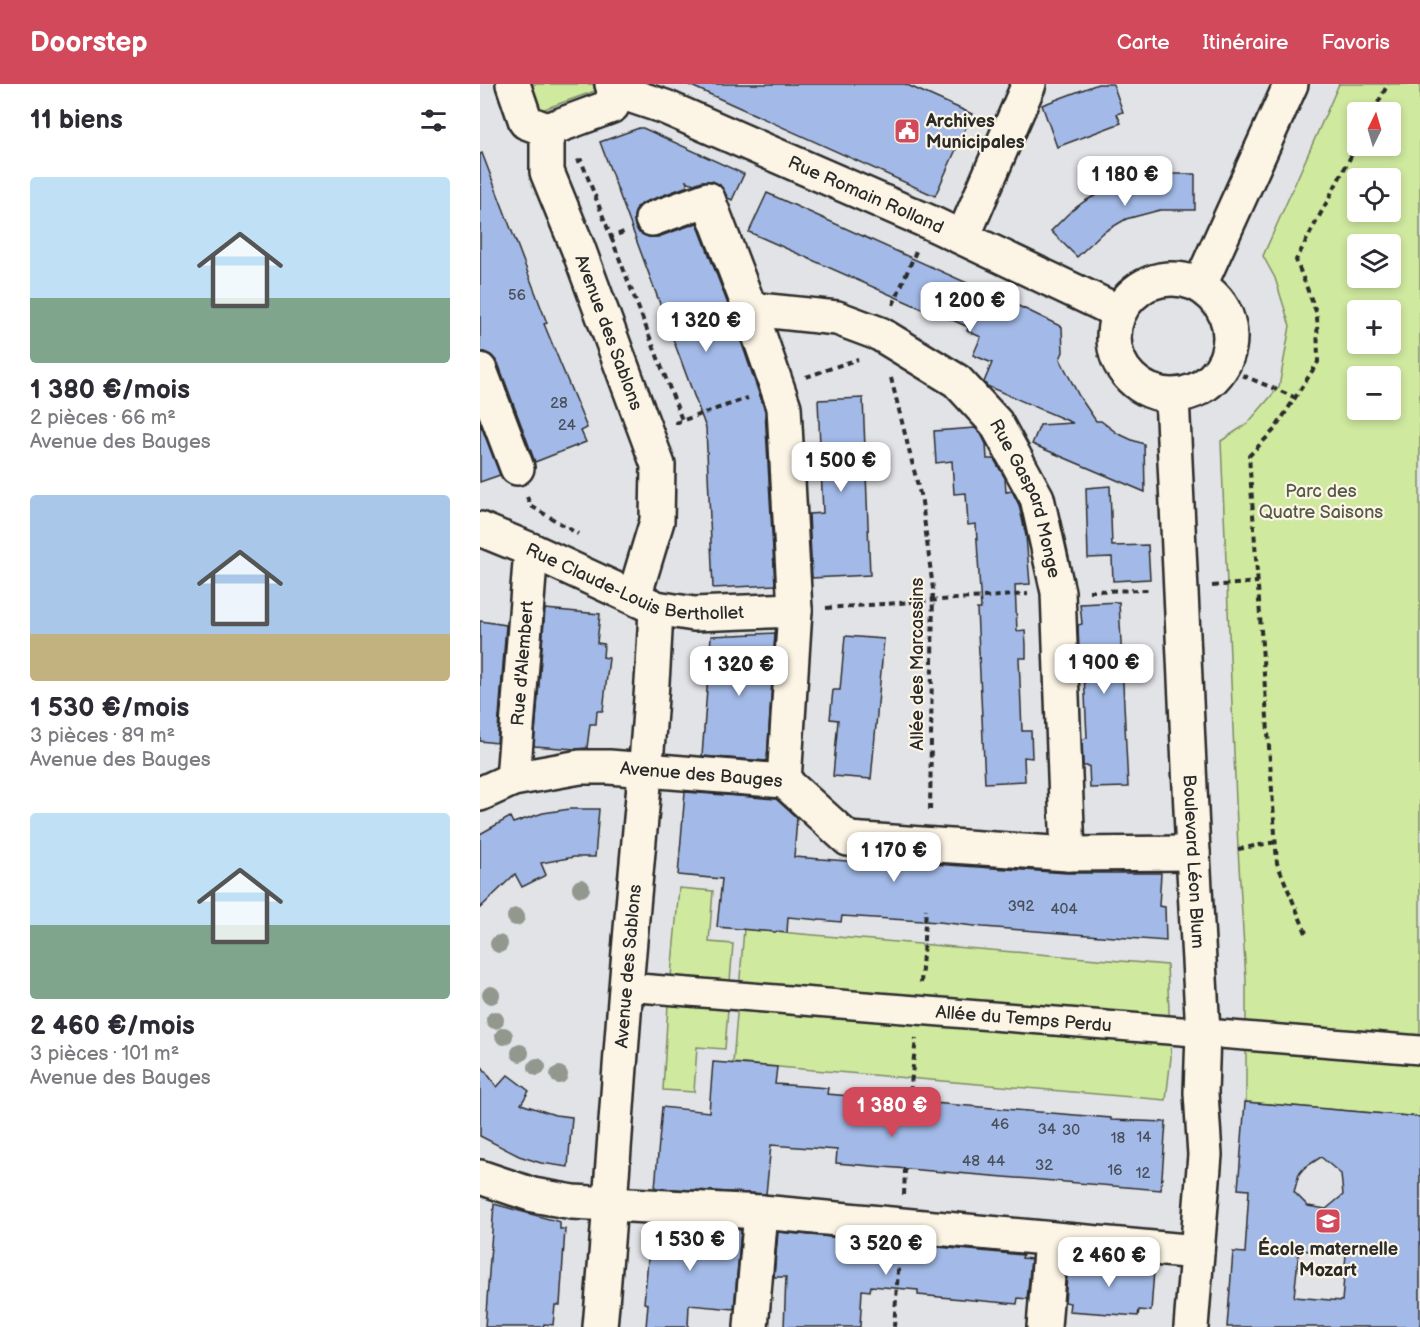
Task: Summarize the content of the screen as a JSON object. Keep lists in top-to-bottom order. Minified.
{"streets":{"street":["Rue Romain Rolland","Avenue des Sablons","Rue Gaspard Monge","Rue Claude-Louis Berthollet","Rue d'Alembert","Avenue des Bauges","Boulevard Léon Blum","Allée du Temps Perdu"],"path":["Allée des Marcassins"]},"crossings":[["Rue Romain Rolland","Boulevard Léon Blum"],["Avenue des Sablons","Rue Claude-Louis Berthollet"],["Avenue des Sablons","Avenue des Bauges"],["Avenue des Sablons","Allée du Temps Perdu"],["Rue Gaspard Monge","Allée des Marcassins"],["Rue Gaspard Monge","Avenue des Bauges"],["Rue Claude-Louis Berthollet","Rue d'Alembert"],["Rue d'Alembert","Avenue des Bauges"],["Allée des Marcassins","Avenue des Bauges"],["Avenue des Bauges","Boulevard Léon Blum"],["Boulevard Léon Blum","Allée du Temps Perdu"]],"parks":["Parc des Quatre Saisons"],"places":{"public building":["Archives Municipales"],"school or university":["École maternelle Mozart"]},"house_numbers":["56","28","24","392","404","46","34","30","14","18","48","44","32","16","12"],"north":"top","page":{"header":"Doorstep","nav":["Carte","Itinéraire","Favoris"],"heading":"11 biens","map_buttons":["+","−"],"list":[{"name":"1 380 €/mois","note":"2 pièces · 66 m² · Avenue des Bauges"},{"name":"1 530 €/mois","note":"3 pièces · 89 m² · Avenue des Bauges"},{"name":"2 460 €/mois","note":"3 pièces · 101 m² · Avenue des Bauges"}],"price":["1 180 €","1 200 €","1 320 €","1 500 €","1 900 €","1 320 €","1 170 €","1 380 €","1 530 €","3 520 €","2 460 €"]}}
